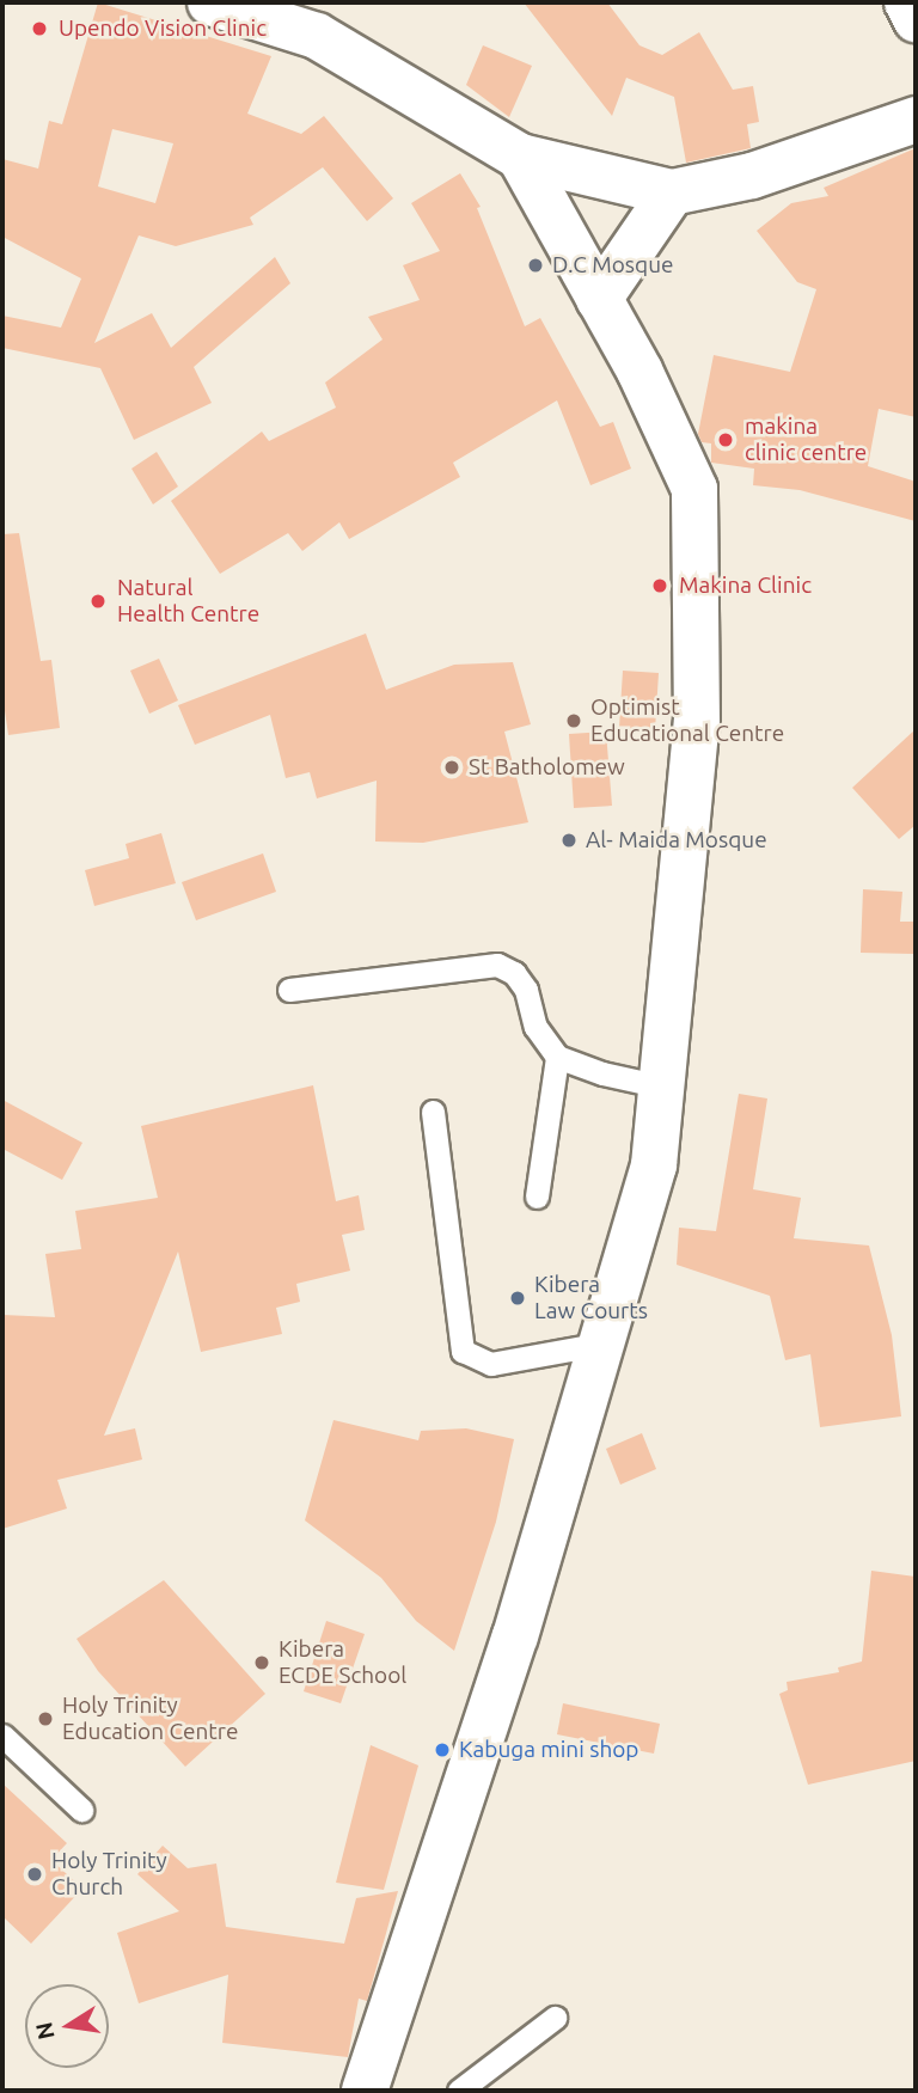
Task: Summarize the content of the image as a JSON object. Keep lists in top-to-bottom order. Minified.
{"places":["Upendo Vision Clinic","D.C Mosque","makina clinic centre","Makina Clinic","Natural Health Centre","Optimist Educational Centre","St Batholomew","Al- Maida Mosque","Kibera Law Courts","Kibera ECDE School","Holy Trinity Education Centre","Kabuga mini shop","Holy Trinity Church"],"north":"left"}
